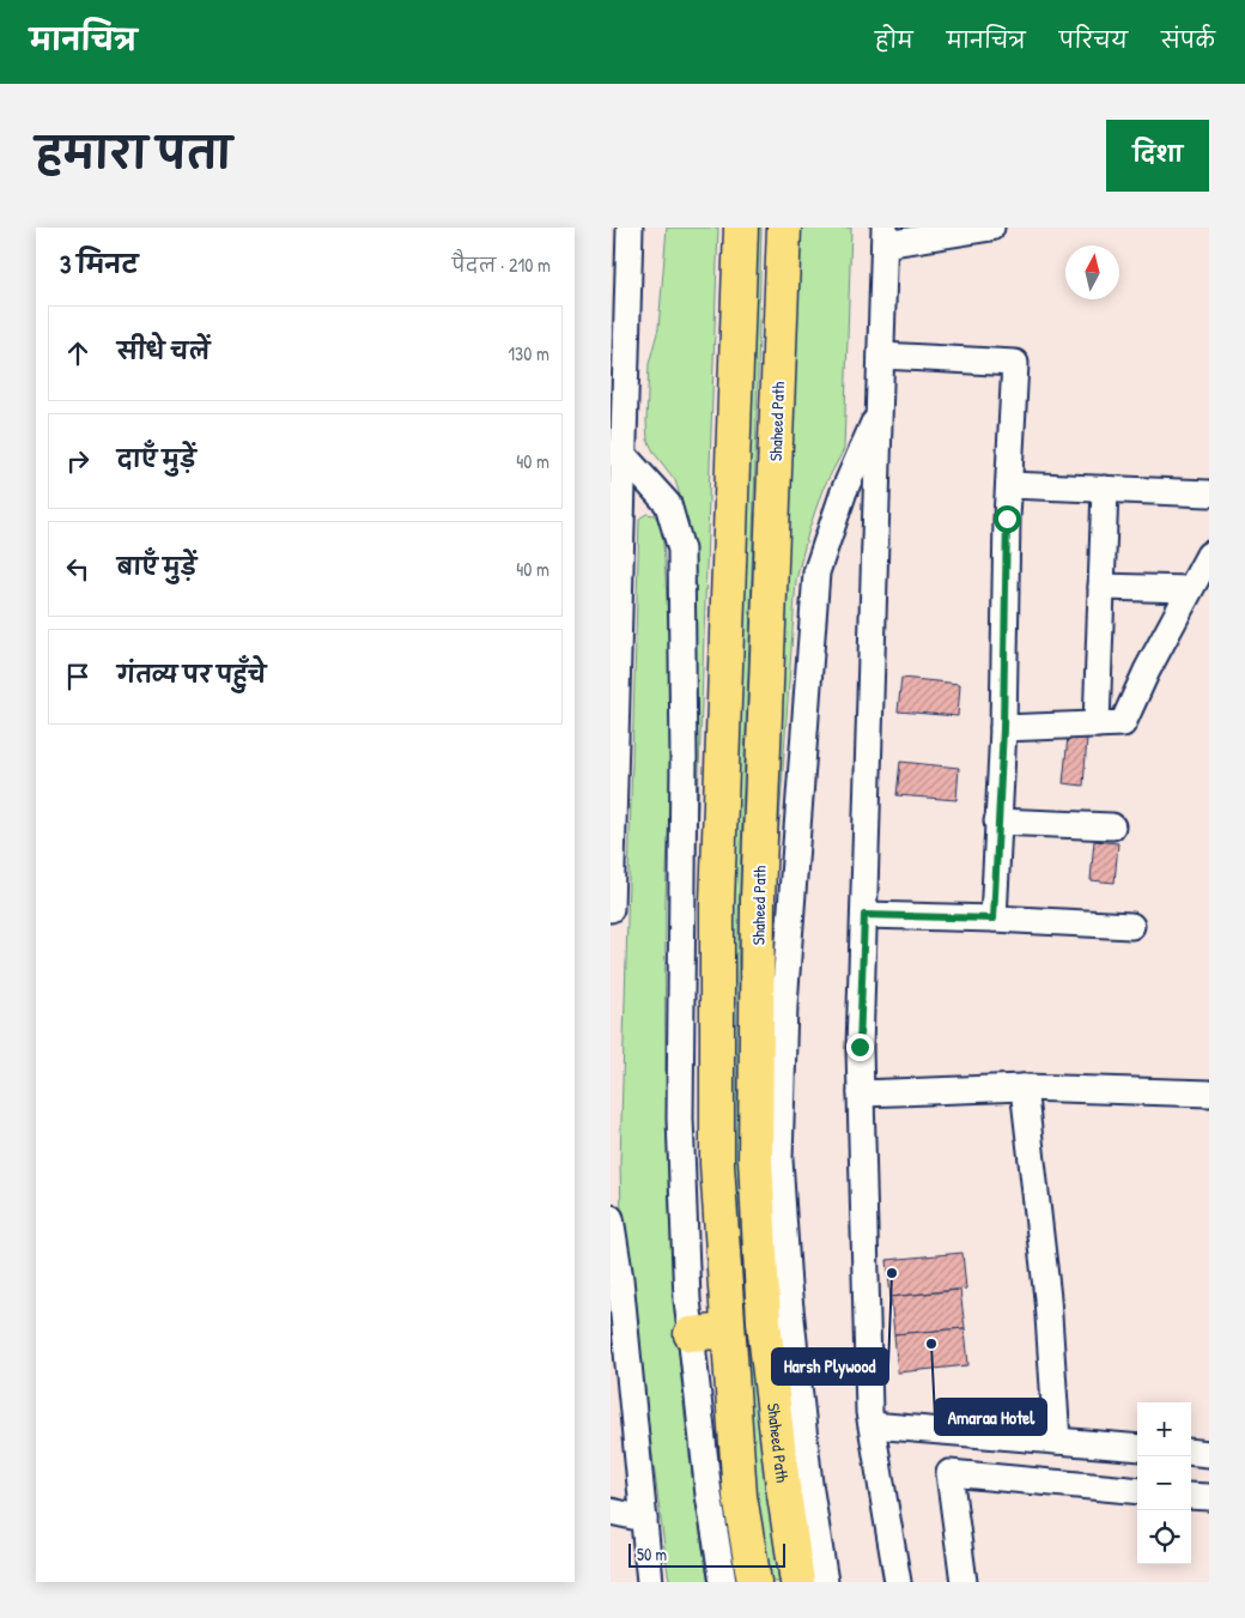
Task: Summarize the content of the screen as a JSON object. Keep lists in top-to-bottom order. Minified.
{"streets":{"highway":["Shaheed Path"]},"places":["Harsh Plywood","Amaraa Hotel"],"scale_bar":"50 m","north":"top","page":{"header":"मानचित्र","nav":["होम","मानचित्र","परिचय","संपर्क"],"title":"हमारा पता","buttons":"दिशा","heading":["3 मिनट","पैदल · 210 m"],"list":[["सीधे चलें","130 m"],["दाएँ मुड़ें","40 m"],["बाएँ मुड़ें","40 m"],"गंतव्य पर पहुँचे"],"map_buttons":["+","−"],"scale":"50 m"}}
